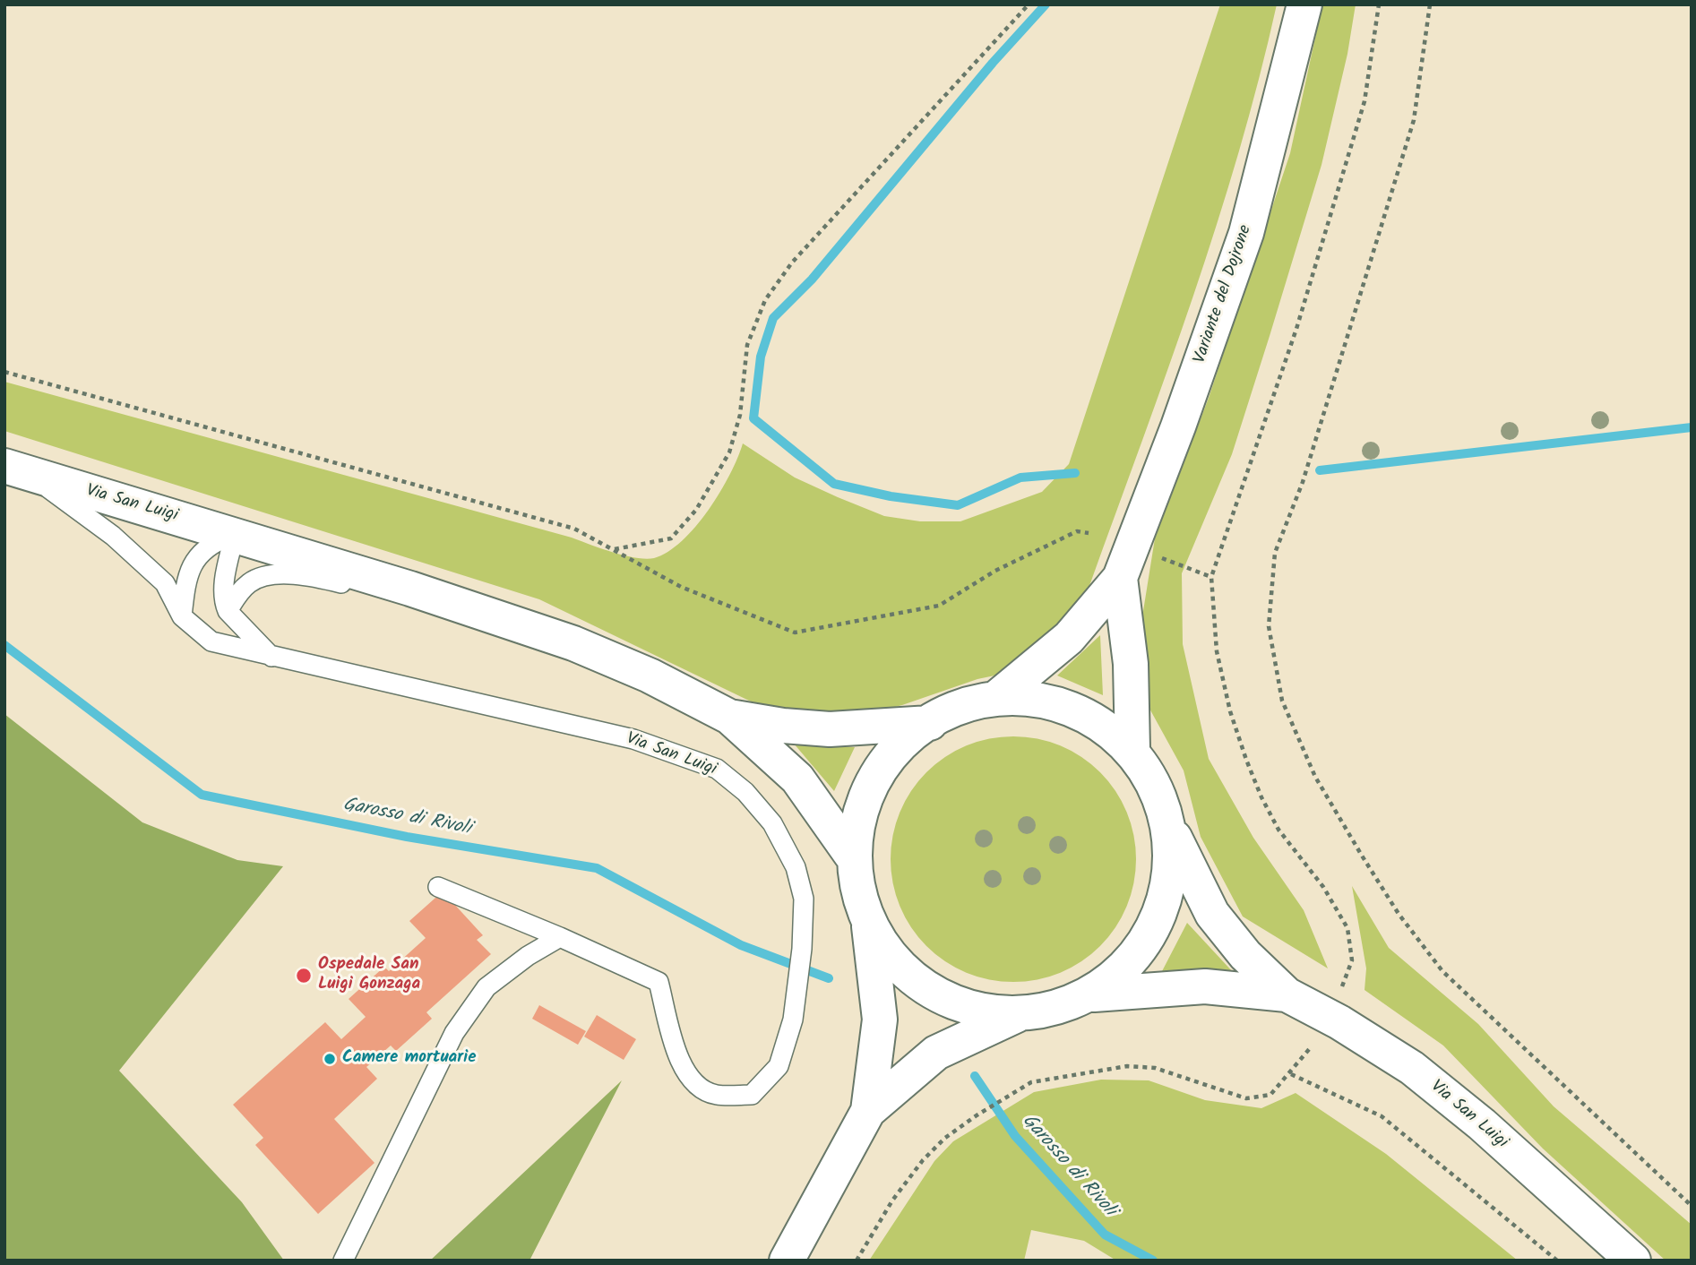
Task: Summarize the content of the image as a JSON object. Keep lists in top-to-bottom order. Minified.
{"streets":{"street":["Variante del Dojrone","Via San Luigi"]},"water":["Garosso di Rivoli"],"places":["Ospedale San Luigi Gonzaga","Camere mortuarie"]}
